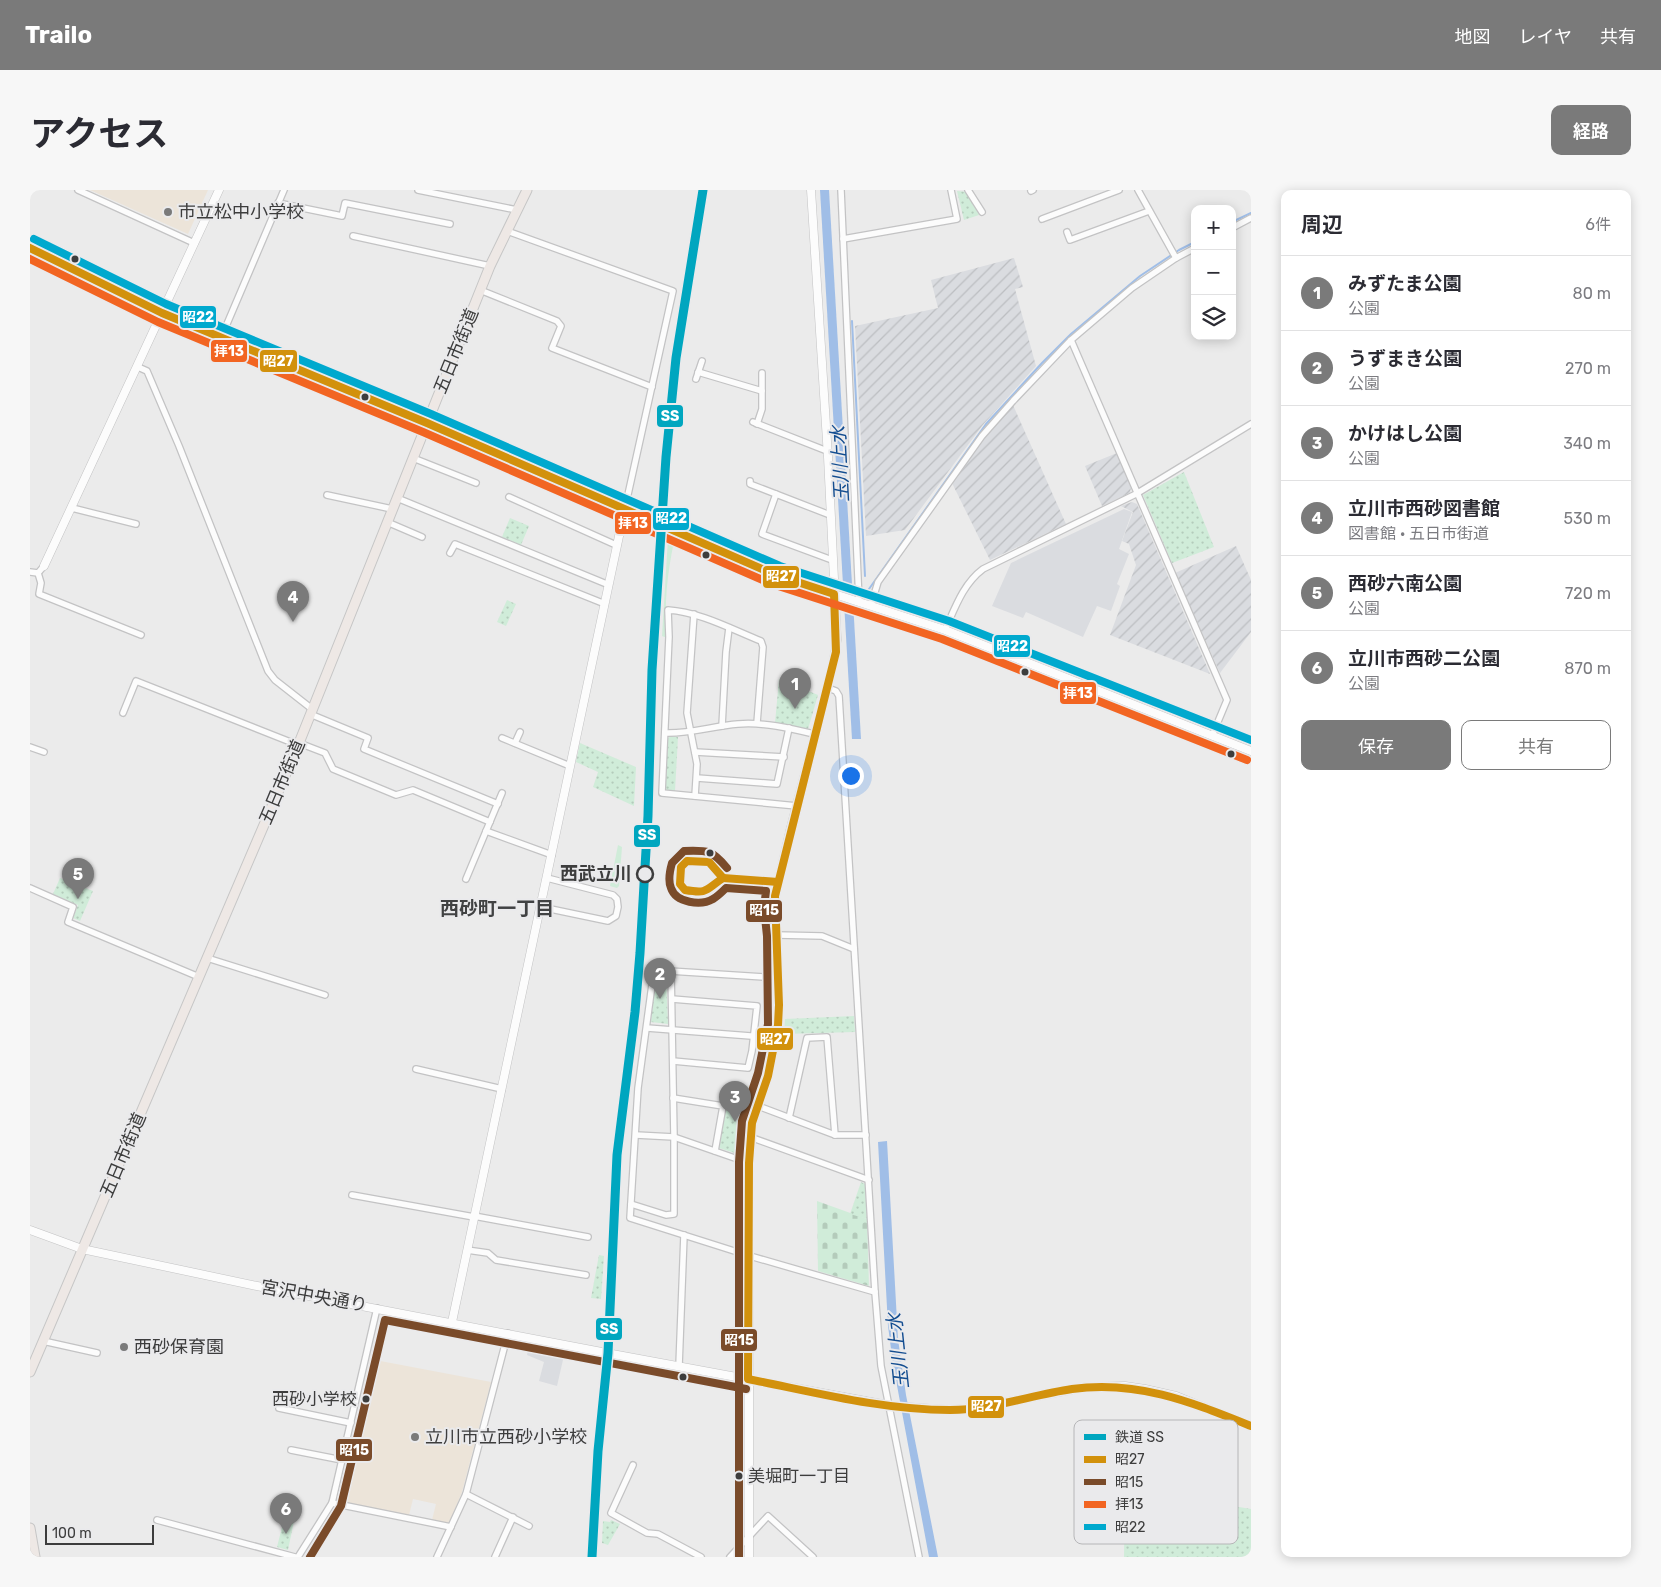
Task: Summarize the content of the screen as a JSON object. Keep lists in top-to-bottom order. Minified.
{"streets":{"main road":["五日市街道"],"street":["宮沢中央通り"]},"crossings":[["五日市街道","宮沢中央通り"]],"districts":["西砂町一丁目"],"water":["玉川上水"],"places":["市立松中小学校","西武立川","西砂保育園","西砂小学校","立川市立西砂小学校","美堀町一丁目"],"lines":["rail line SS","transit line 昭22","transit line 昭27","transit line 拝13","transit line 昭15"],"legend":["鉄道 SS","昭27","昭15","拝13","昭22"],"scale_bar":"100 m","page":{"header":"Trailo","nav":["地図","レイヤ","共有"],"title":"アクセス","buttons":["経路",["保存","共有"]],"heading":["周辺","6件"],"map_buttons":["+","−"],"list":[{"mark":"1","name":"みずたま公園","note":"公園","value":"80 m"},{"mark":"2","name":"うずまき公園","note":"公園","value":"270 m"},{"mark":"3","name":"かけはし公園","note":"公園","value":"340 m"},{"mark":"4","name":"立川市西砂図書館","note":"図書館 · 五日市街道","value":"530 m"},{"mark":"5","name":"西砂六南公園","note":"公園","value":"720 m"},{"mark":"6","name":"立川市西砂二公園","note":"公園","value":"870 m"}],"pins":["4","1","5","2","3","6"],"scale":"100 m"}}
